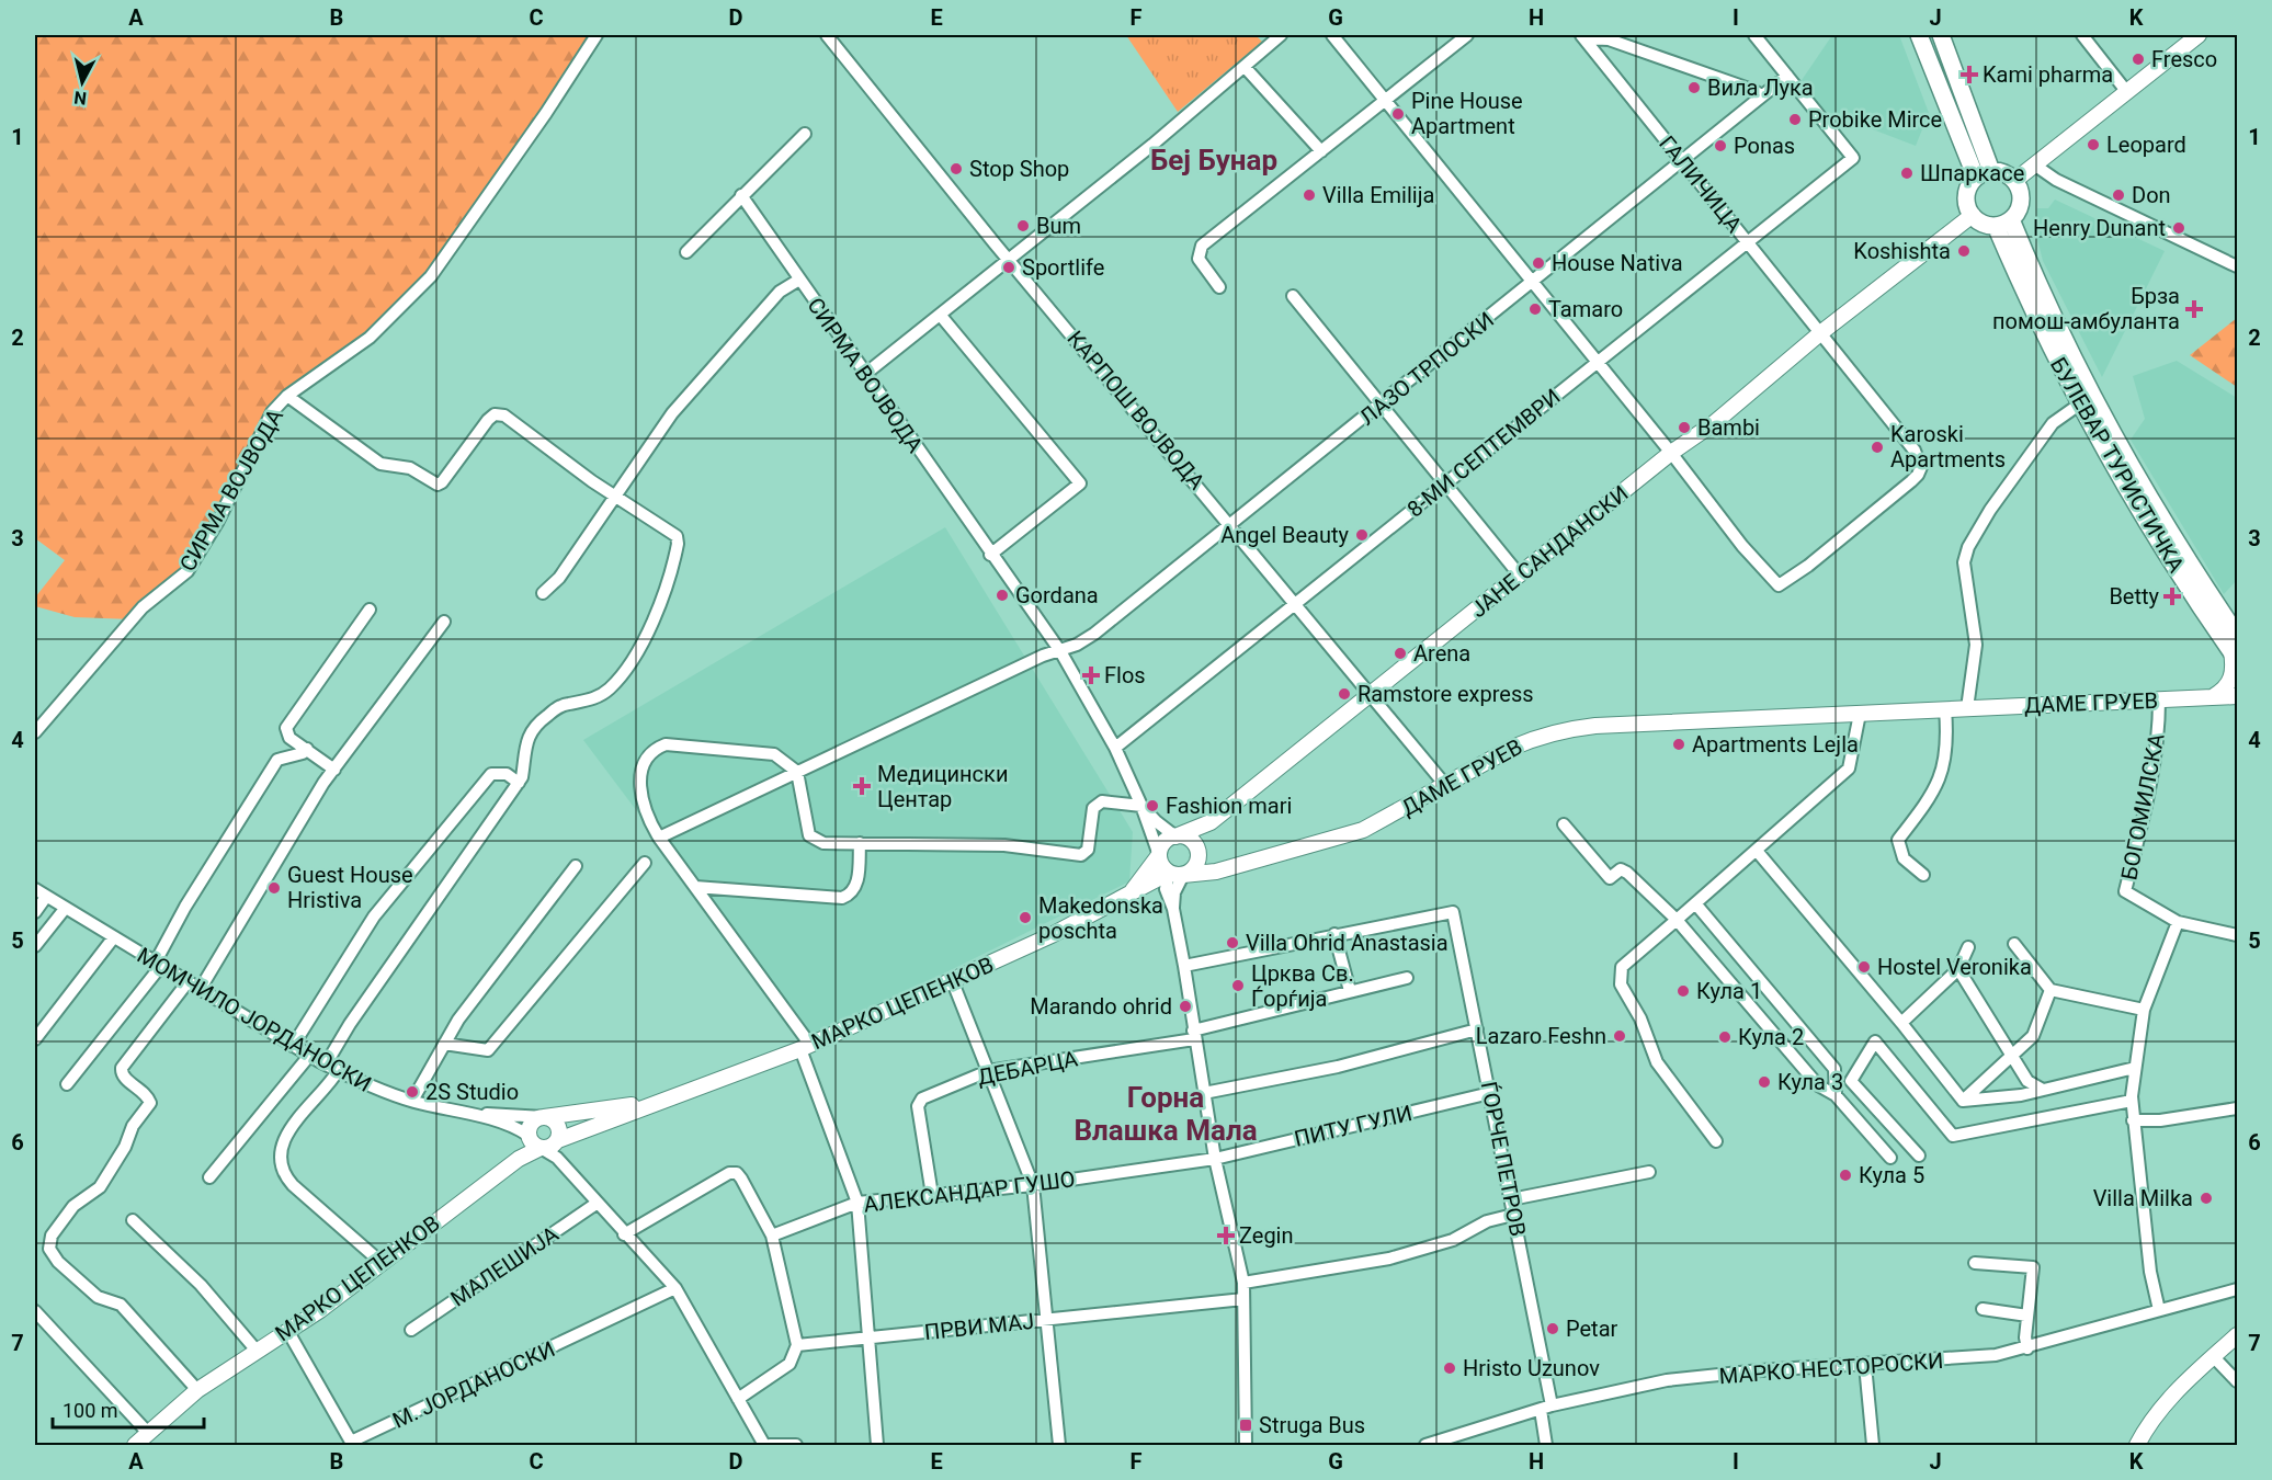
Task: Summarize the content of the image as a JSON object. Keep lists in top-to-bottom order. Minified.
{"streets":{"main road":["БУЛЕВАР ТУРИСТИЧКА"],"street":["ГАЛИЧИЦА","ЛАЗО ТРПОСКИ","СИРМА ВОЈВОДА","КАРПОШ ВОЈВОДА","8-МИ СЕПТЕМВРИ","ЈАНЕ САНДАНСКИ","ДАМЕ ГРУЕВ","БОГОМИЛСКА","МАРКО ЦЕПЕНКОВ","МОМЧИЛО ЈОРДАНОСКИ","ДЕБАРЦА","ПИТУ ГУЛИ","ЃОРЧЕ ПЕТРОВ","АЛЕКСАНДАР ГУШО","МАЛЕШИЈА","ПРВИ МАЈ","МАРКО НЕСТОРОСКИ","М. ЈОРДАНОСКИ"]},"crossings":[["ГАЛИЧИЦА","ЛАЗО ТРПОСКИ"],["ГАЛИЧИЦА","8-МИ СЕПТЕМВРИ"],["ГАЛИЧИЦА","ЈАНЕ САНДАНСКИ"],["ЛАЗО ТРПОСКИ","СИРМА ВОЈВОДА"],["ЛАЗО ТРПОСКИ","КАРПОШ ВОЈВОДА"],["ЛАЗО ТРПОСКИ","8-МИ СЕПТЕМВРИ"],["СИРМА ВОЈВОДА","8-МИ СЕПТЕМВРИ"],["СИРМА ВОЈВОДА","ЈАНЕ САНДАНСКИ"],["СИРМА ВОЈВОДА","ДАМЕ ГРУЕВ"],["КАРПОШ ВОЈВОДА","8-МИ СЕПТЕМВРИ"],["КАРПОШ ВОЈВОДА","ЈАНЕ САНДАНСКИ"],["КАРПОШ ВОЈВОДА","ДАМЕ ГРУЕВ"],["БУЛЕВАР ТУРИСТИЧКА","ЈАНЕ САНДАНСКИ"],["ЈАНЕ САНДАНСКИ","ДАМЕ ГРУЕВ"],["ДАМЕ ГРУЕВ","БОГОМИЛСКА"],["МАРКО ЦЕПЕНКОВ","М. ЈОРДАНОСКИ"],["ДЕБАРЦА","АЛЕКСАНДАР ГУШО"],["ПИТУ ГУЛИ","ЃОРЧЕ ПЕТРОВ"],["ПИТУ ГУЛИ","АЛЕКСАНДАР ГУШО"],["ЃОРЧЕ ПЕТРОВ","МАРКО НЕСТОРОСКИ"]],"districts":["Беј Бунар","Горна Влашка Мала"],"places":{"other":["Fresco","Вила Лука","Pine House Apartment","Probike Mirce","Leopard","Ponas","Stop Shop","Шпаркасе","Villa Emilija","Don","Bum","Henry Dunant","Koshishta","House Nativa","Sportlife","Tamaro","Bambi","Karoski Apartments","Angel Beauty","Gordana","Arena","Ramstore express","Apartments Lejla","Fashion mari","Guest House Hristiva","Makedonska poschta","Villa Ohrid Anastasia","Hostel Veronika","Црква Св. Ѓoрѓијa","Кула 1","Marando ohrid","Lazaro Feshn","Кула 2","Кула 3","2S Studio","Кула 5","Villa Milka","Petar","Hristo Uzunov"],"health":["Kami pharma","Брза помош-амбуланта","Betty","Flos","Медицински Центар","Zegin"],"transit":["Struga Bus"]},"scale_bar":"100 m","north":"bottom","grid":{"columns":["A","B","C","D","E","F","G","H","I","J","K"],"rows":["1","2","3","4","5","6","7"]}}
